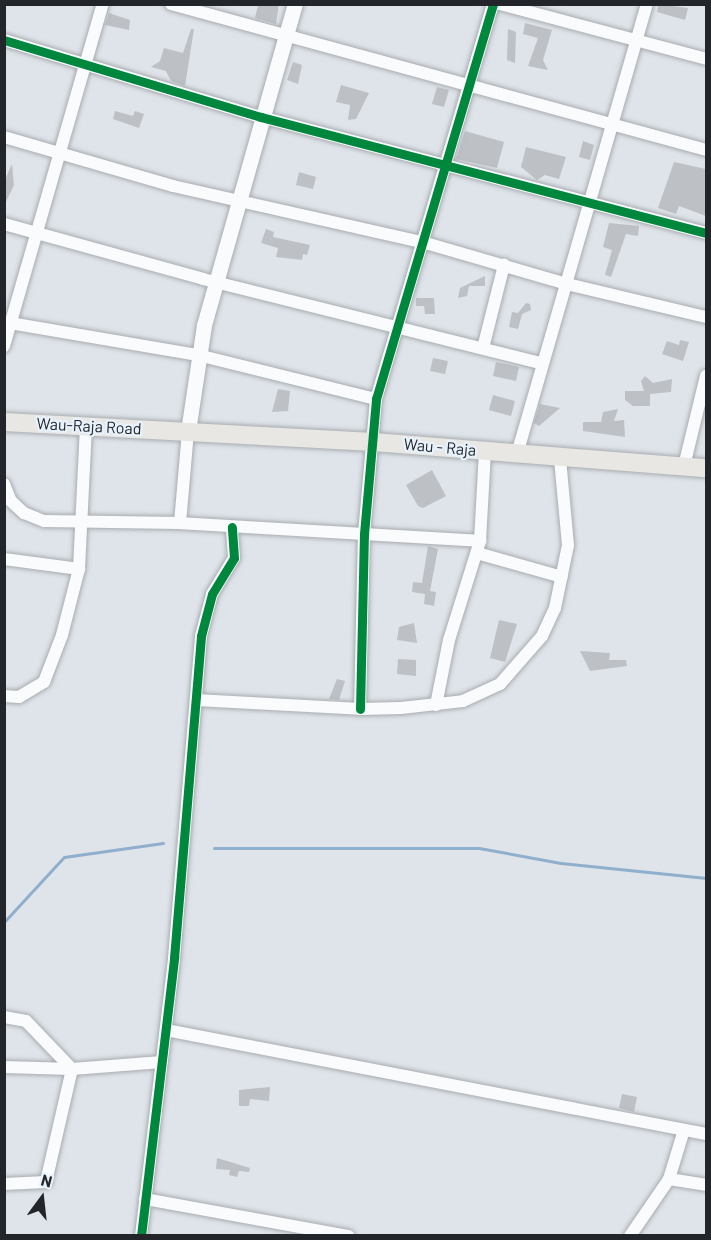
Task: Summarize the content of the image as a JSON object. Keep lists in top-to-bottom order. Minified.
{"streets":{"main road":["Wau-Raja Road","Wau - Raja"]},"crossings":[["Wau-Raja Road","Wau - Raja"]],"north":"top"}
